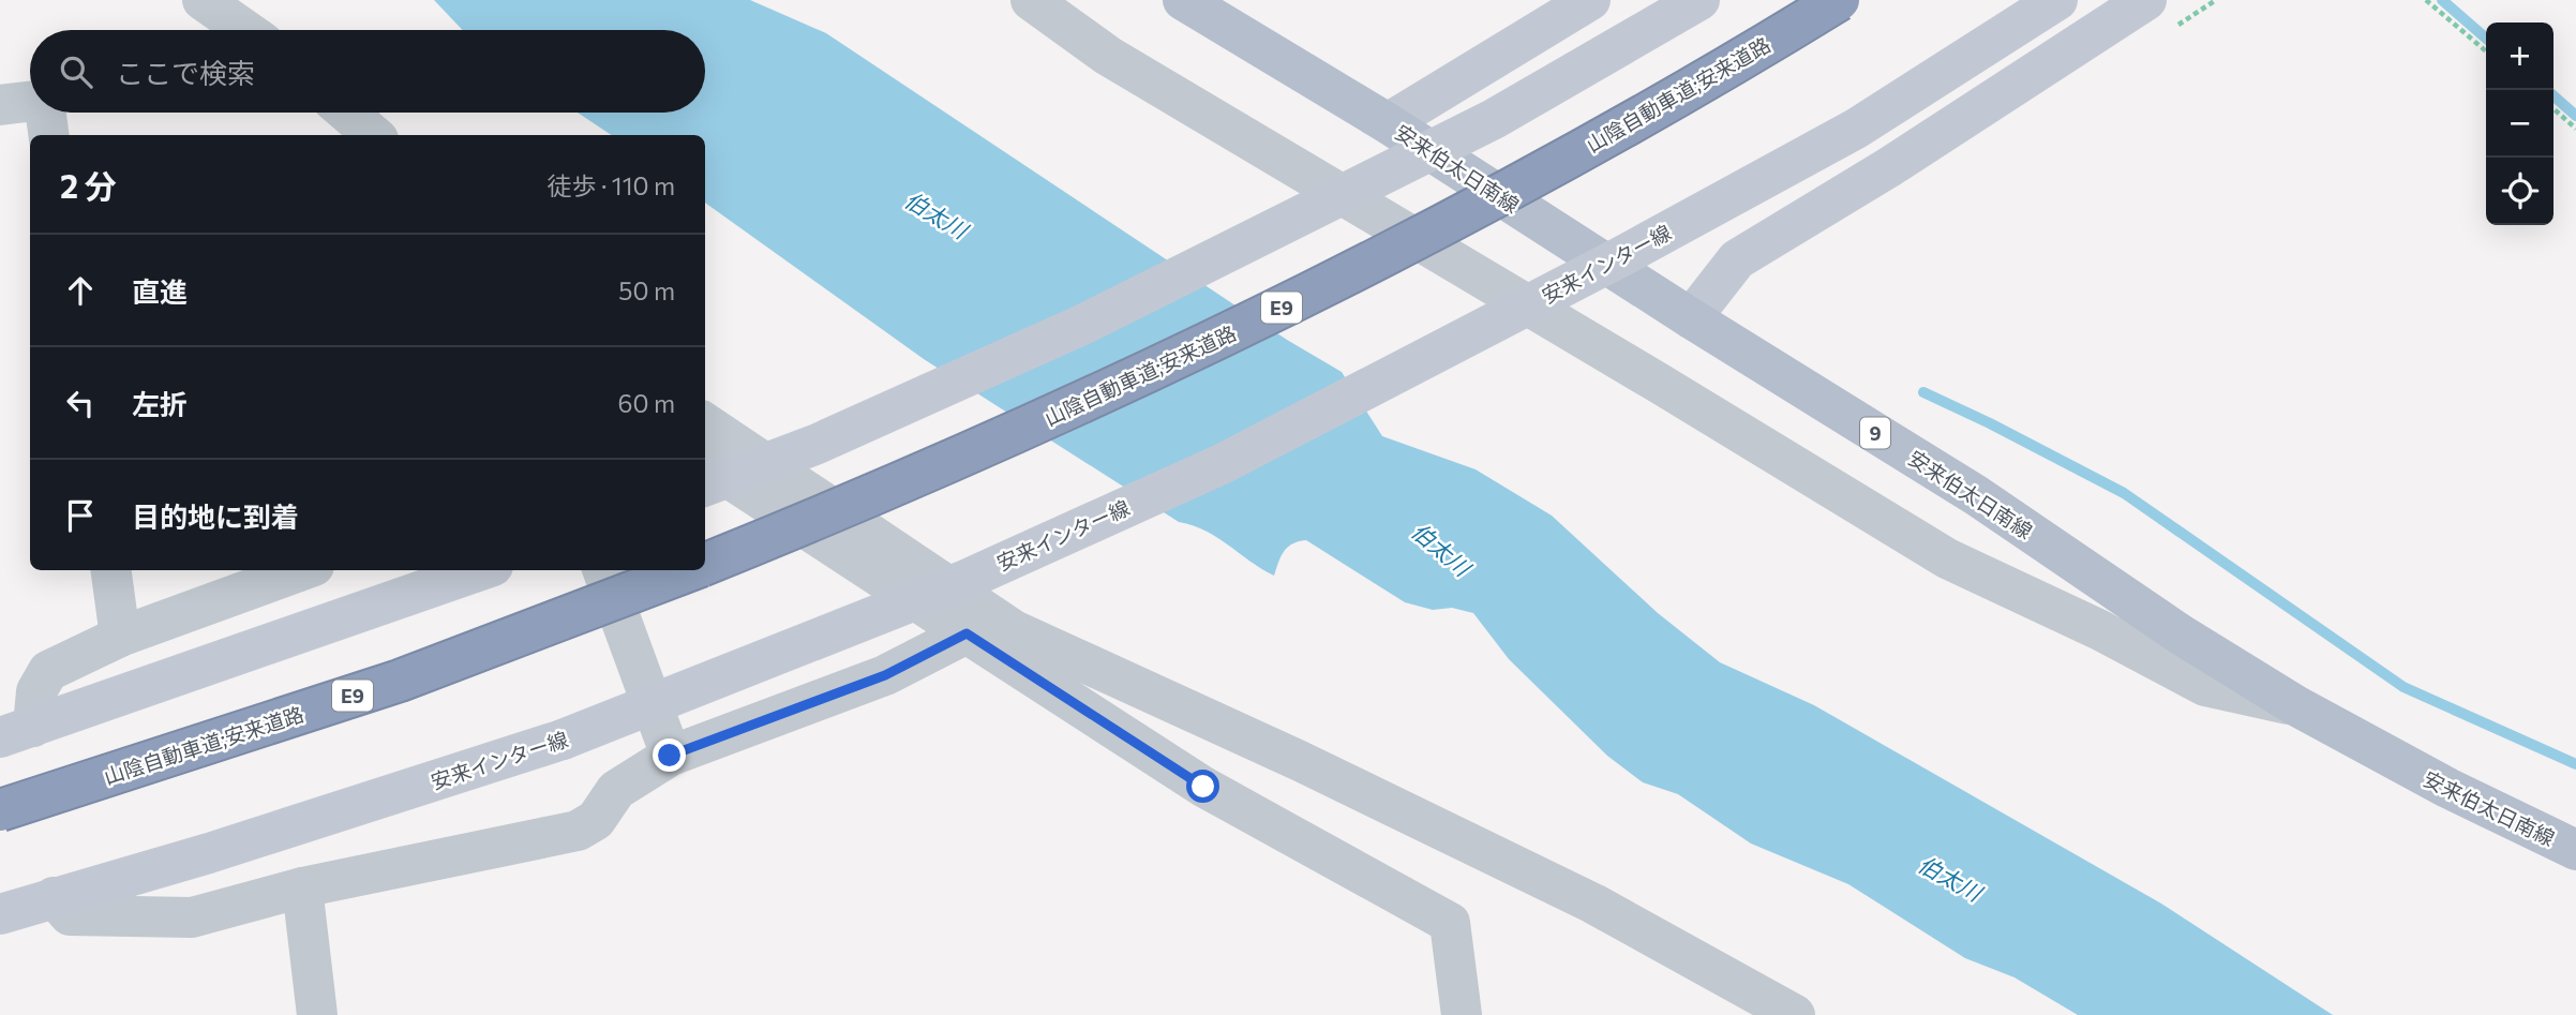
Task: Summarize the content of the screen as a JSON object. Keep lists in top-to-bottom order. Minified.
{"streets":{"highway":["山陰自動車道;安来道路","E9"],"main road":["安来伯太日南線","安来インター線","9"]},"water":["伯太川"],"page":{"map_buttons":["+","−"],"search":"ここで検索","heading":["2 分","徒歩 · 110 m"],"list":[["直進","50 m"],["左折","60 m"],"目的地に到着"]}}
